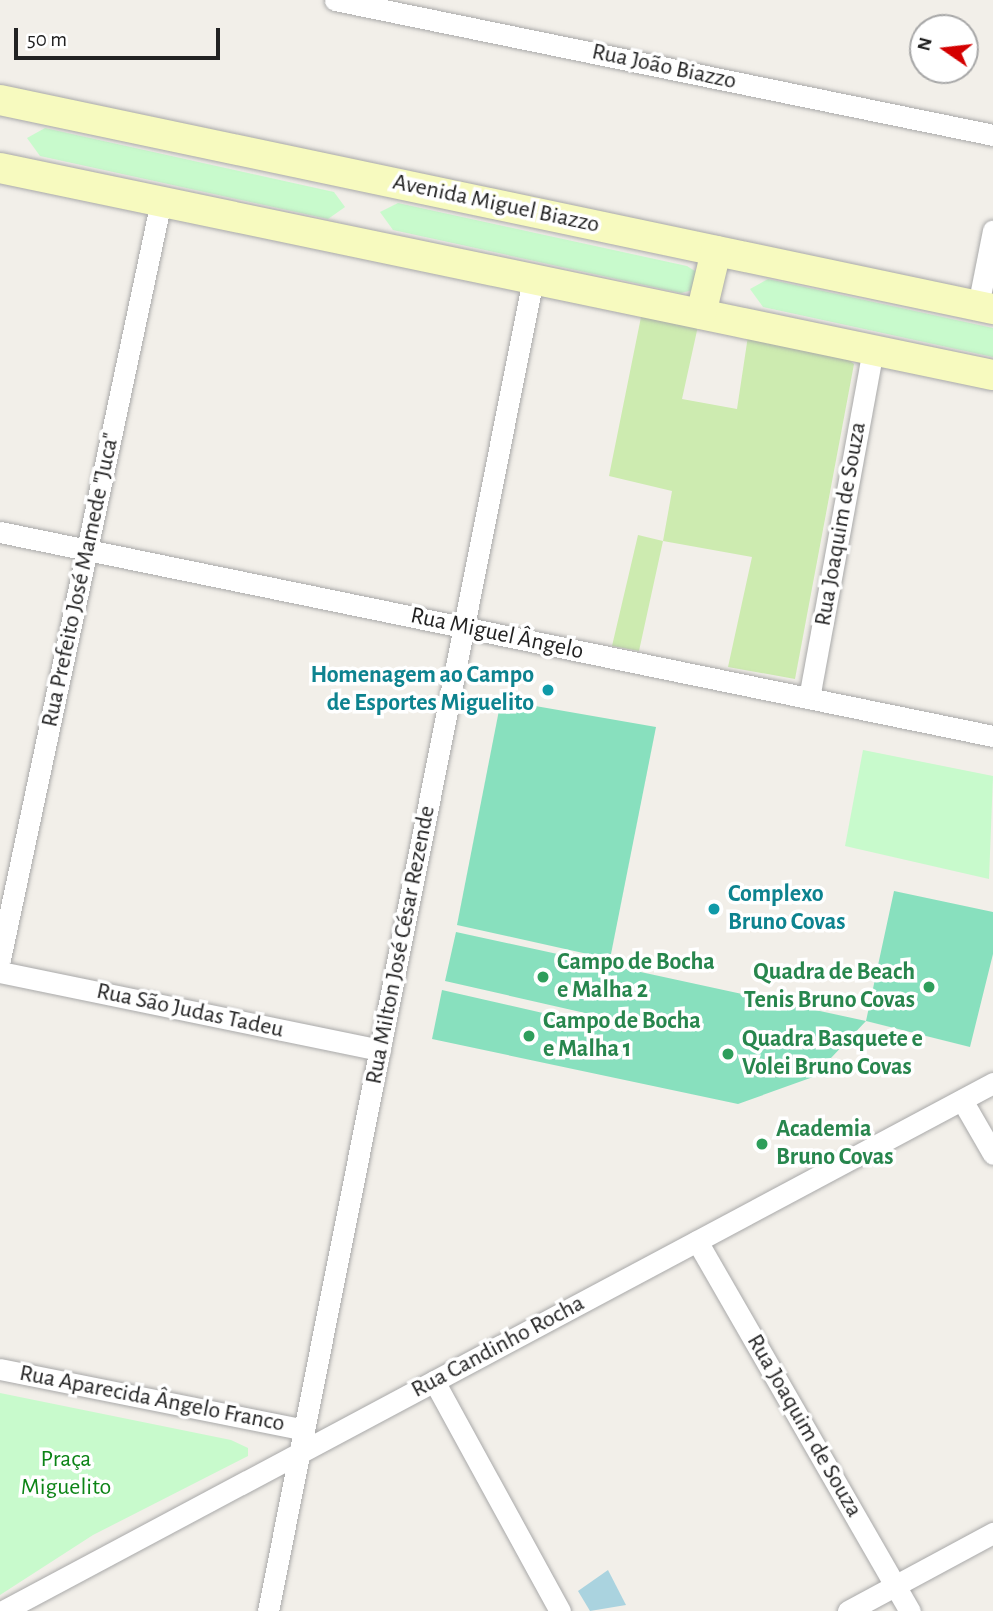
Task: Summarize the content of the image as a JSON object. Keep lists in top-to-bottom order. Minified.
{"streets":{"street":["Rua João Biazzo","Avenida Miguel Biazzo","Rua Joaquim de Souza","Rua Prefeito José Mamede \"Juca\"","Rua Miguel Ângelo","Rua Milton José César Rezende","Rua São Judas Tadeu","Rua Candinho Rocha","Rua Aparecida Ângelo Franco"]},"crossings":[["Rua Joaquim de Souza","Rua Miguel Ângelo"],["Rua Joaquim de Souza","Rua Candinho Rocha"],["Rua Prefeito José Mamede \"Juca\"","Rua Miguel Ângelo"],["Rua Miguel Ângelo","Rua Milton José César Rezende"],["Rua Milton José César Rezende","Rua São Judas Tadeu"],["Rua Milton José César Rezende","Rua Candinho Rocha"],["Rua Milton José César Rezende","Rua Aparecida Ângelo Franco"]],"parks":["Praça Miguelito"],"places":["Homenagem ao Campo de Esportes Miguelito","Complexo Bruno Covas","Campo de Bocha e Malha 2","Quadra de Beach Tenis Bruno Covas","Campo de Bocha e Malha 1","Quadra Basquete e Volei Bruno Covas","Academia Bruno Covas"],"scale_bar":"50 m","north":"left"}
